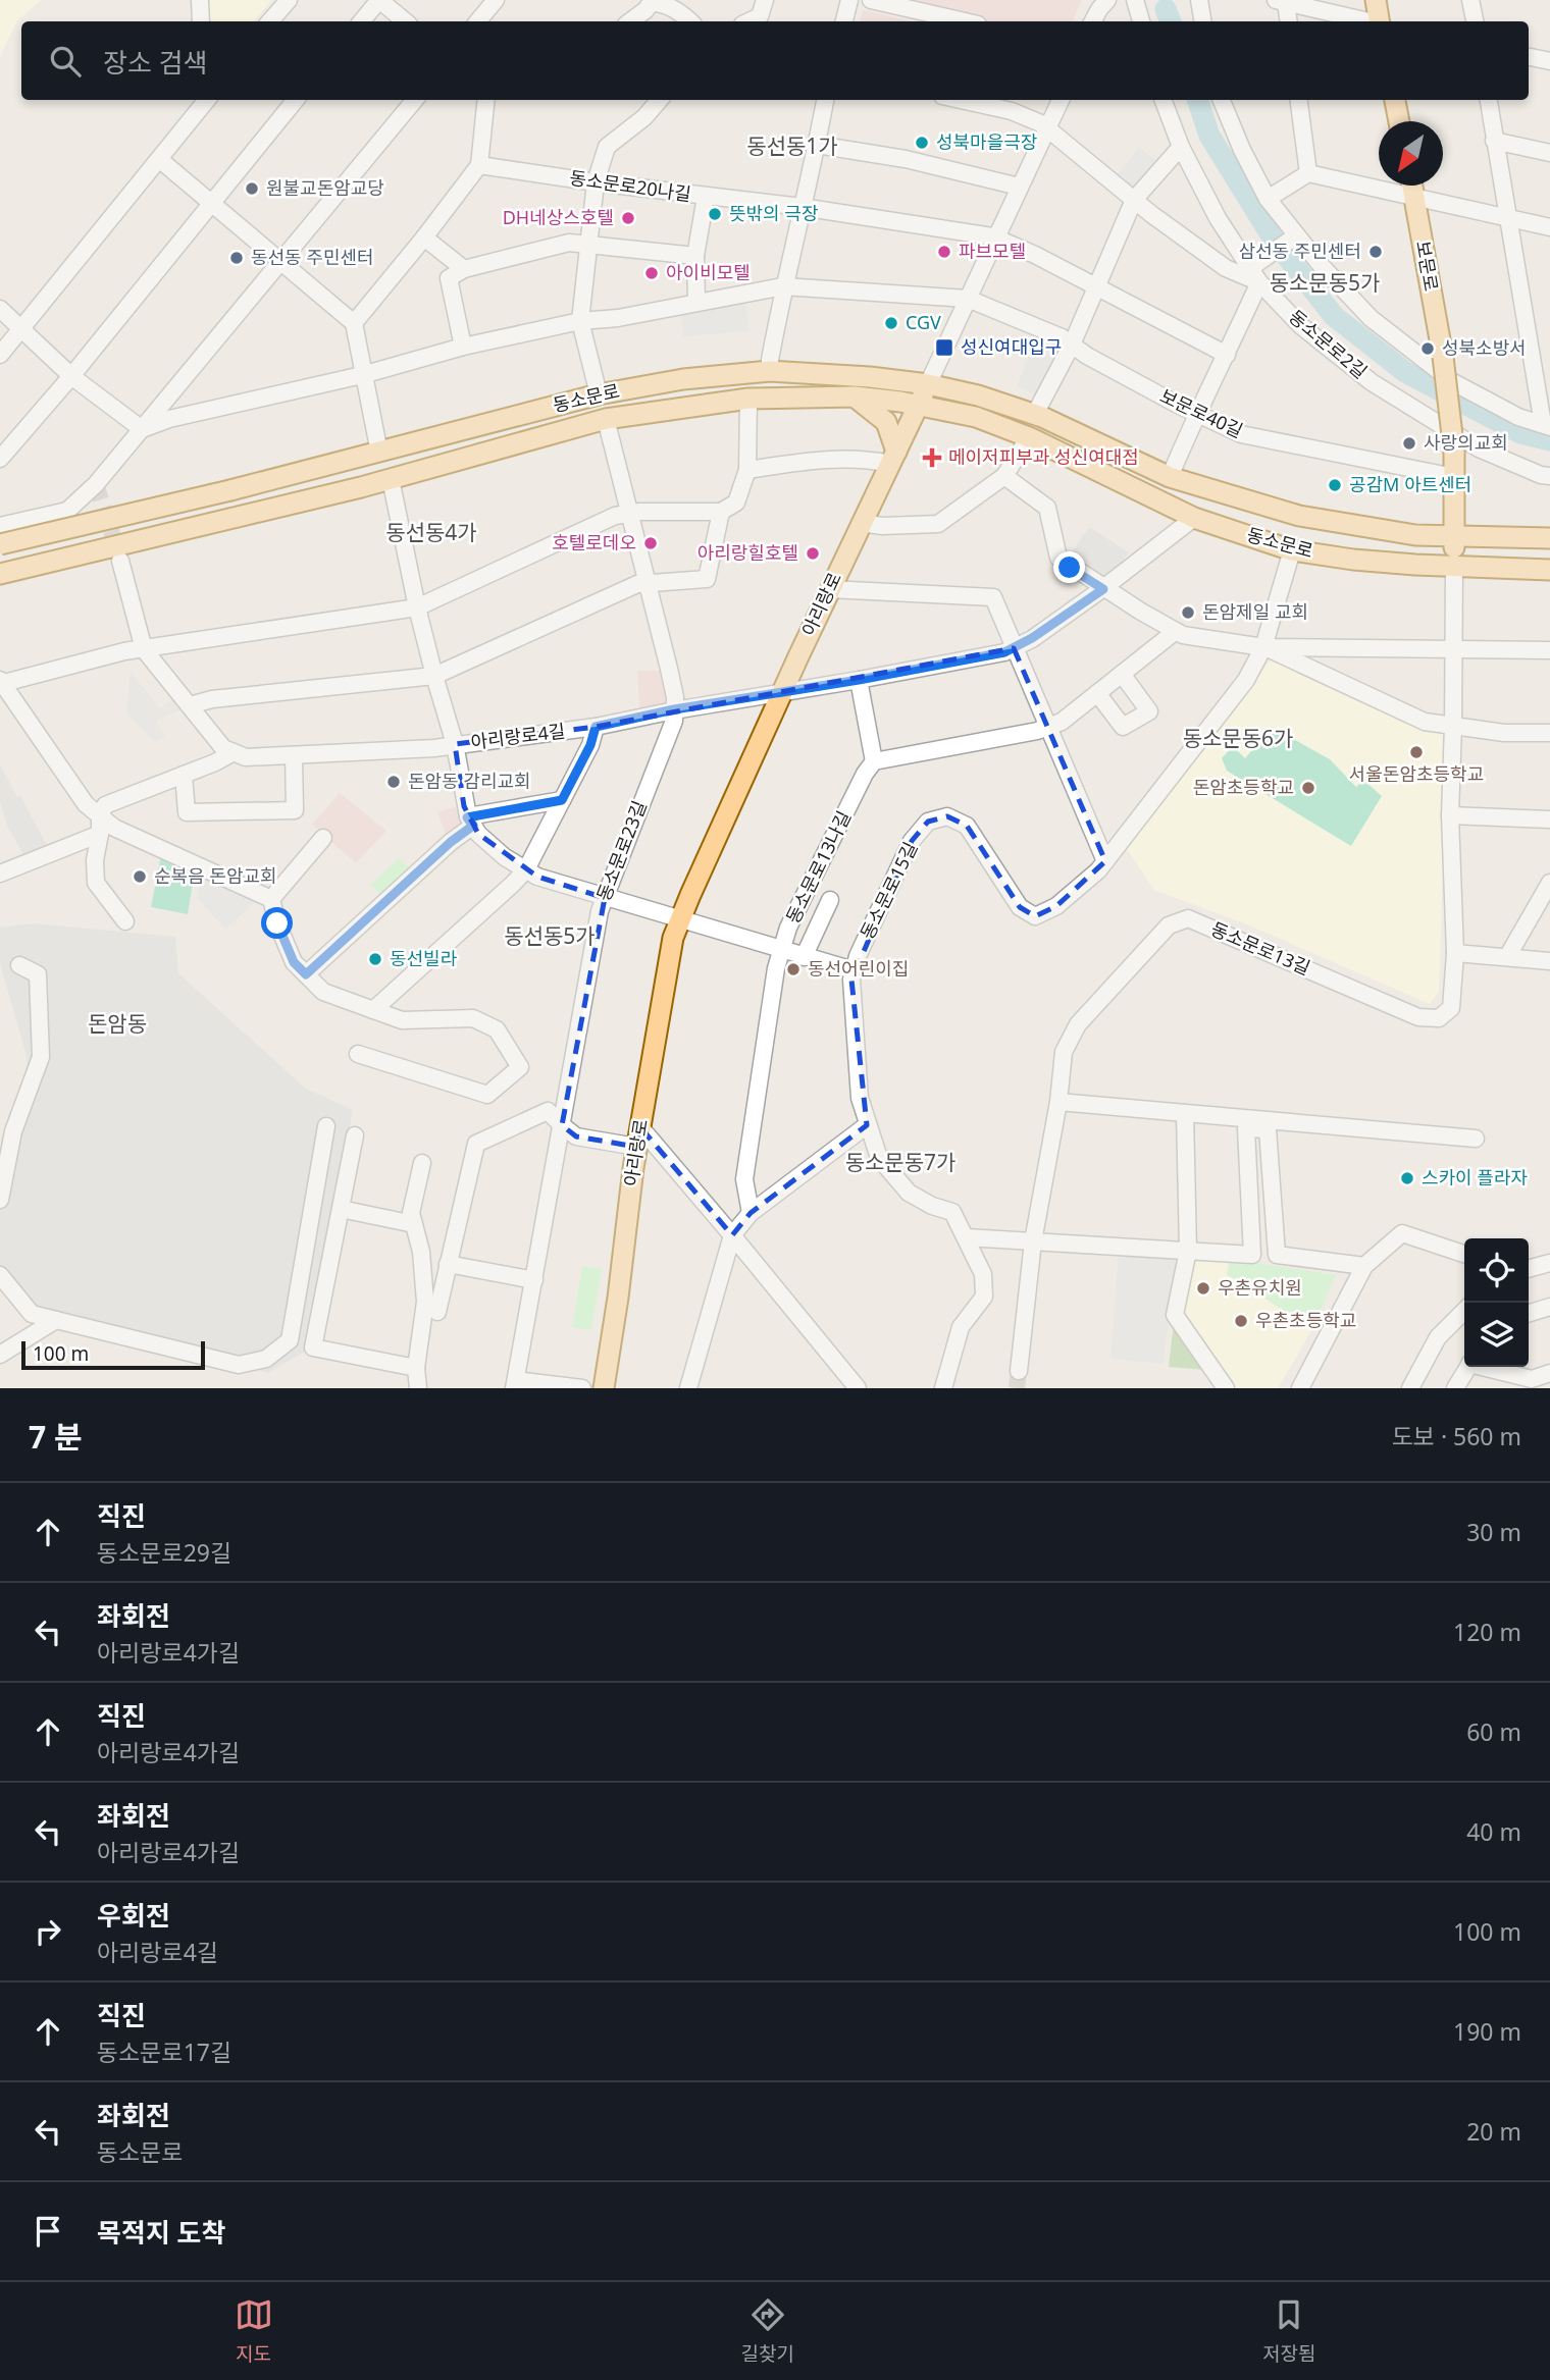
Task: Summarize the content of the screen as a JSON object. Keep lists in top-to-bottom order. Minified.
{"streets":{"main road":["보문로","동소문로","아리랑로"],"street":["동소문로20나길","동소문로2길","보문로40길","아리랑로4길","동소문로23길","동소문로13나길","동소문로15길","동소문로13길"]},"crossings":[["보문로","보문로40길"],["동소문로","아리랑로"],["동소문로","아리랑로4길"],["동소문로","동소문로23길"],["동소문로","동소문로15길"],["동소문로","동소문로13길"],["아리랑로","아리랑로4길"],["아리랑로4길","동소문로23길"]],"districts":["동선동1가","동소문동5가","동선동4가","동소문동6가","동선동5가","돈암동","동소문동7가"],"places":{"other":["성북마을극장","원불교돈암교당","뜻밖의 극장","DH네상스호텔","파브모텔","삼선동 주민센터","동선동 주민센터","아이비모텔","CGV","성북소방서","사랑의교회","공감M 아트센터","호텔로데오","아리랑힐호텔","돈암제일 교회","서울돈암초등학교","돈암동 감리교회","돈암초등학교","순복음 돈암교회","동선빌라","동선어린이집","스카이 플라자","우촌유치원","우촌초등학교"],"transit":["성신여대입구"],"health":["메이저피부과 성신여대점"]},"scale_bar":"100 m","north":"bottom left","page":{"search":"장소 검색","scale":"100 m","heading":["7 분","도보 · 560 m"],"list":[["직진","동소문로29길","30 m"],["좌회전","아리랑로4가길","120 m"],["직진","아리랑로4가길","60 m"],["좌회전","아리랑로4가길","40 m"],["우회전","아리랑로4길","100 m"],["직진","동소문로17길","190 m"],["좌회전","동소문로","20 m"],"목적지 도착"],"nav":["지도","길찾기","저장됨"]}}
